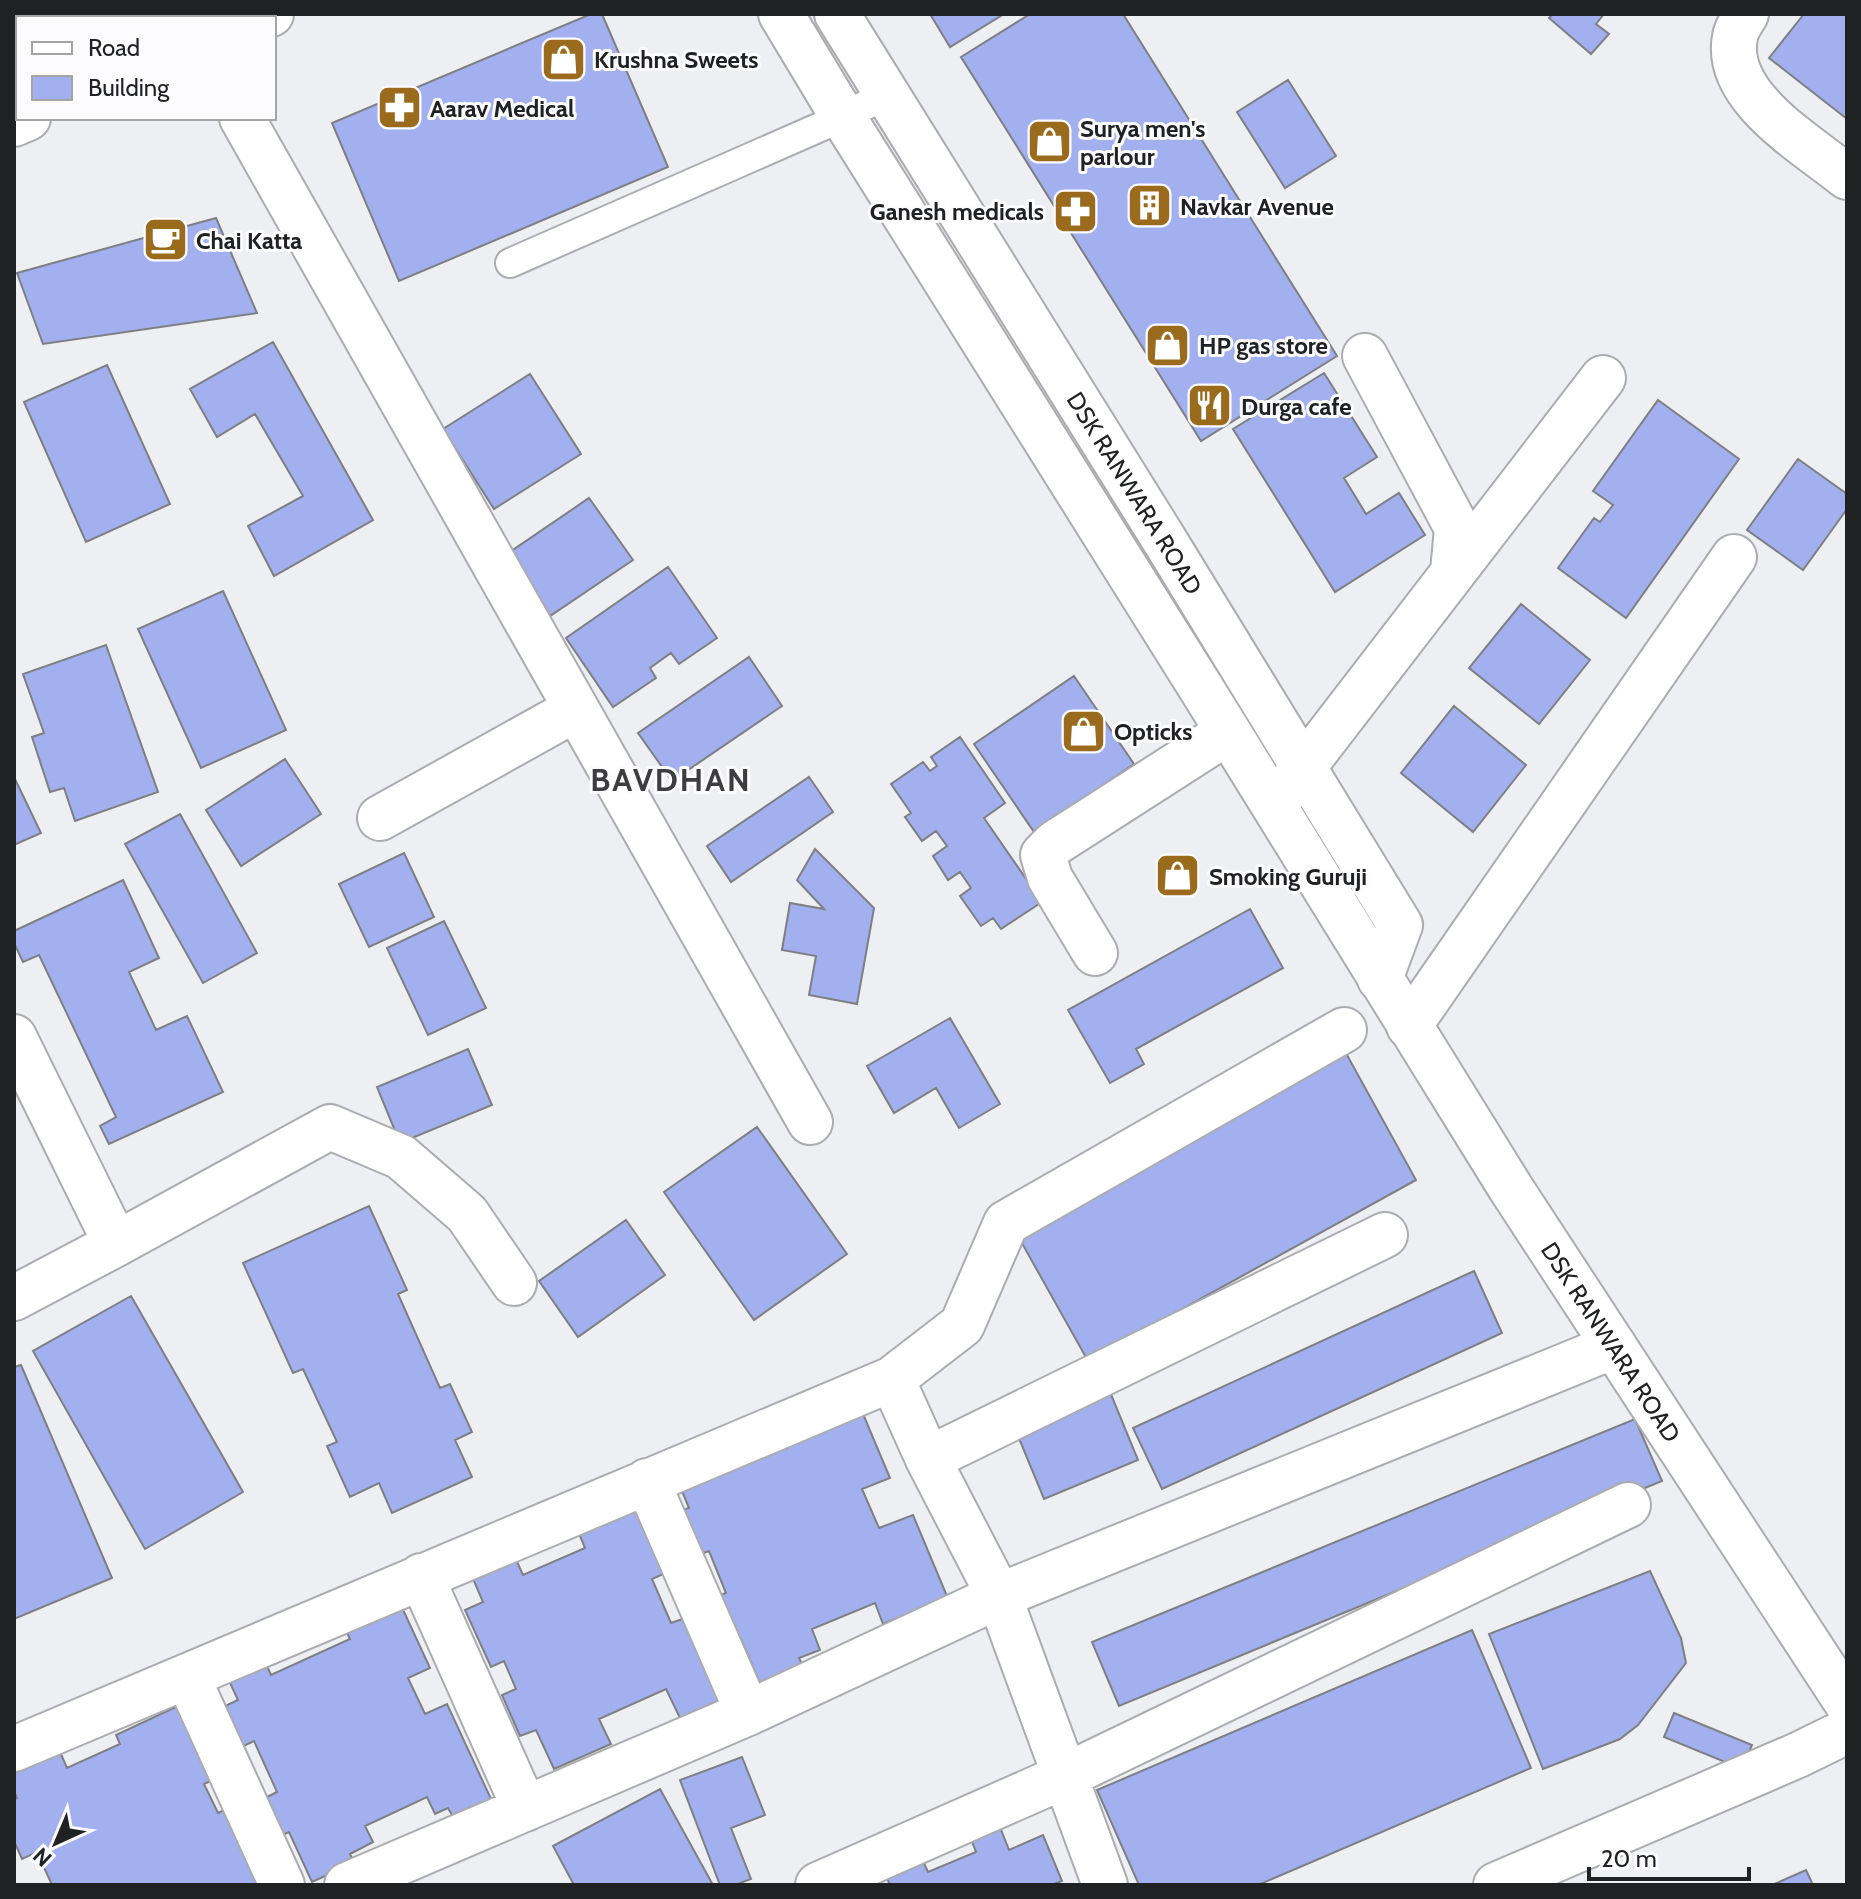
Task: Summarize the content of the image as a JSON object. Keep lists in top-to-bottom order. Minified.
{"streets":{"street":["DSK RANWARA ROAD"]},"districts":["BAVDHAN"],"places":{"shop":["Krushna Sweets","Surya men's parlour","HP gas store","Opticks","Smoking Guruji"],"pharmacy":["Aarav Medical","Ganesh medicals"],"building":["Navkar Avenue"],"cafe":["Chai Katta"],"restaurant":["Durga cafe"]},"legend":["Road","Building"],"scale_bar":"20 m","north":"bottom left"}
